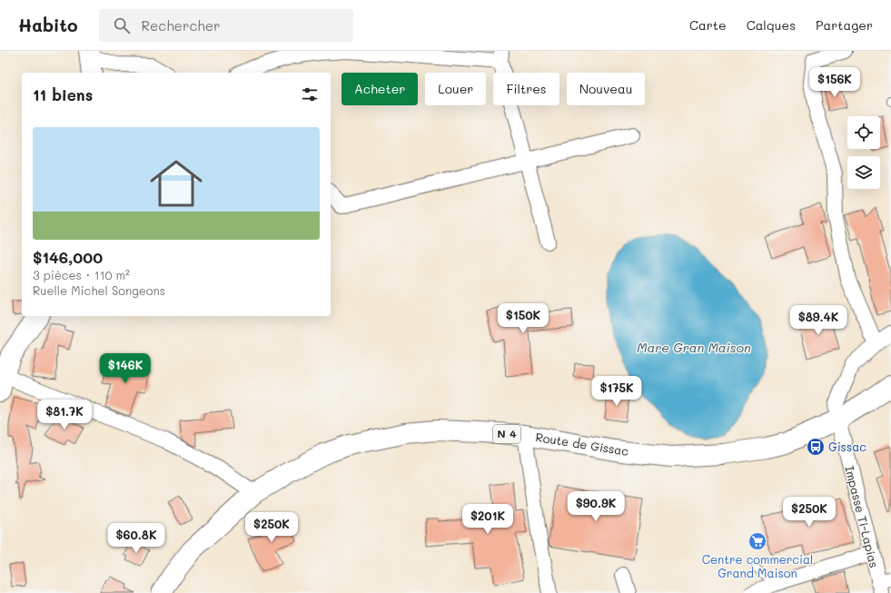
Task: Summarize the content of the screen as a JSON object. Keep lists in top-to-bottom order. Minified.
{"streets":{"main road":["N 4","Route de Gissac"],"street":["Impasse Ti-Lapias"]},"crossings":[["Route de Gissac","Impasse Ti-Lapias"]],"water":["Mare Gran Maison"],"places":{"bus stop":["Gissac"],"supermarket":["Centre commercial Grand Maison"]},"page":{"header":"Habito","search":"Rechercher","nav":["Carte","Calques","Partager"],"price":["$156K","$150K","$89.4K","$146K","$175K","$81.7K","$90.9K","$250K","$201K","$250K","$60.8K"],"chip":["Acheter","Louer","Filtres","Nouveau"],"heading":"11 biens","list":[{"name":"$146,000","note":"3 pièces · 110 m² · Ruelle Michel Songeons"}]}}
